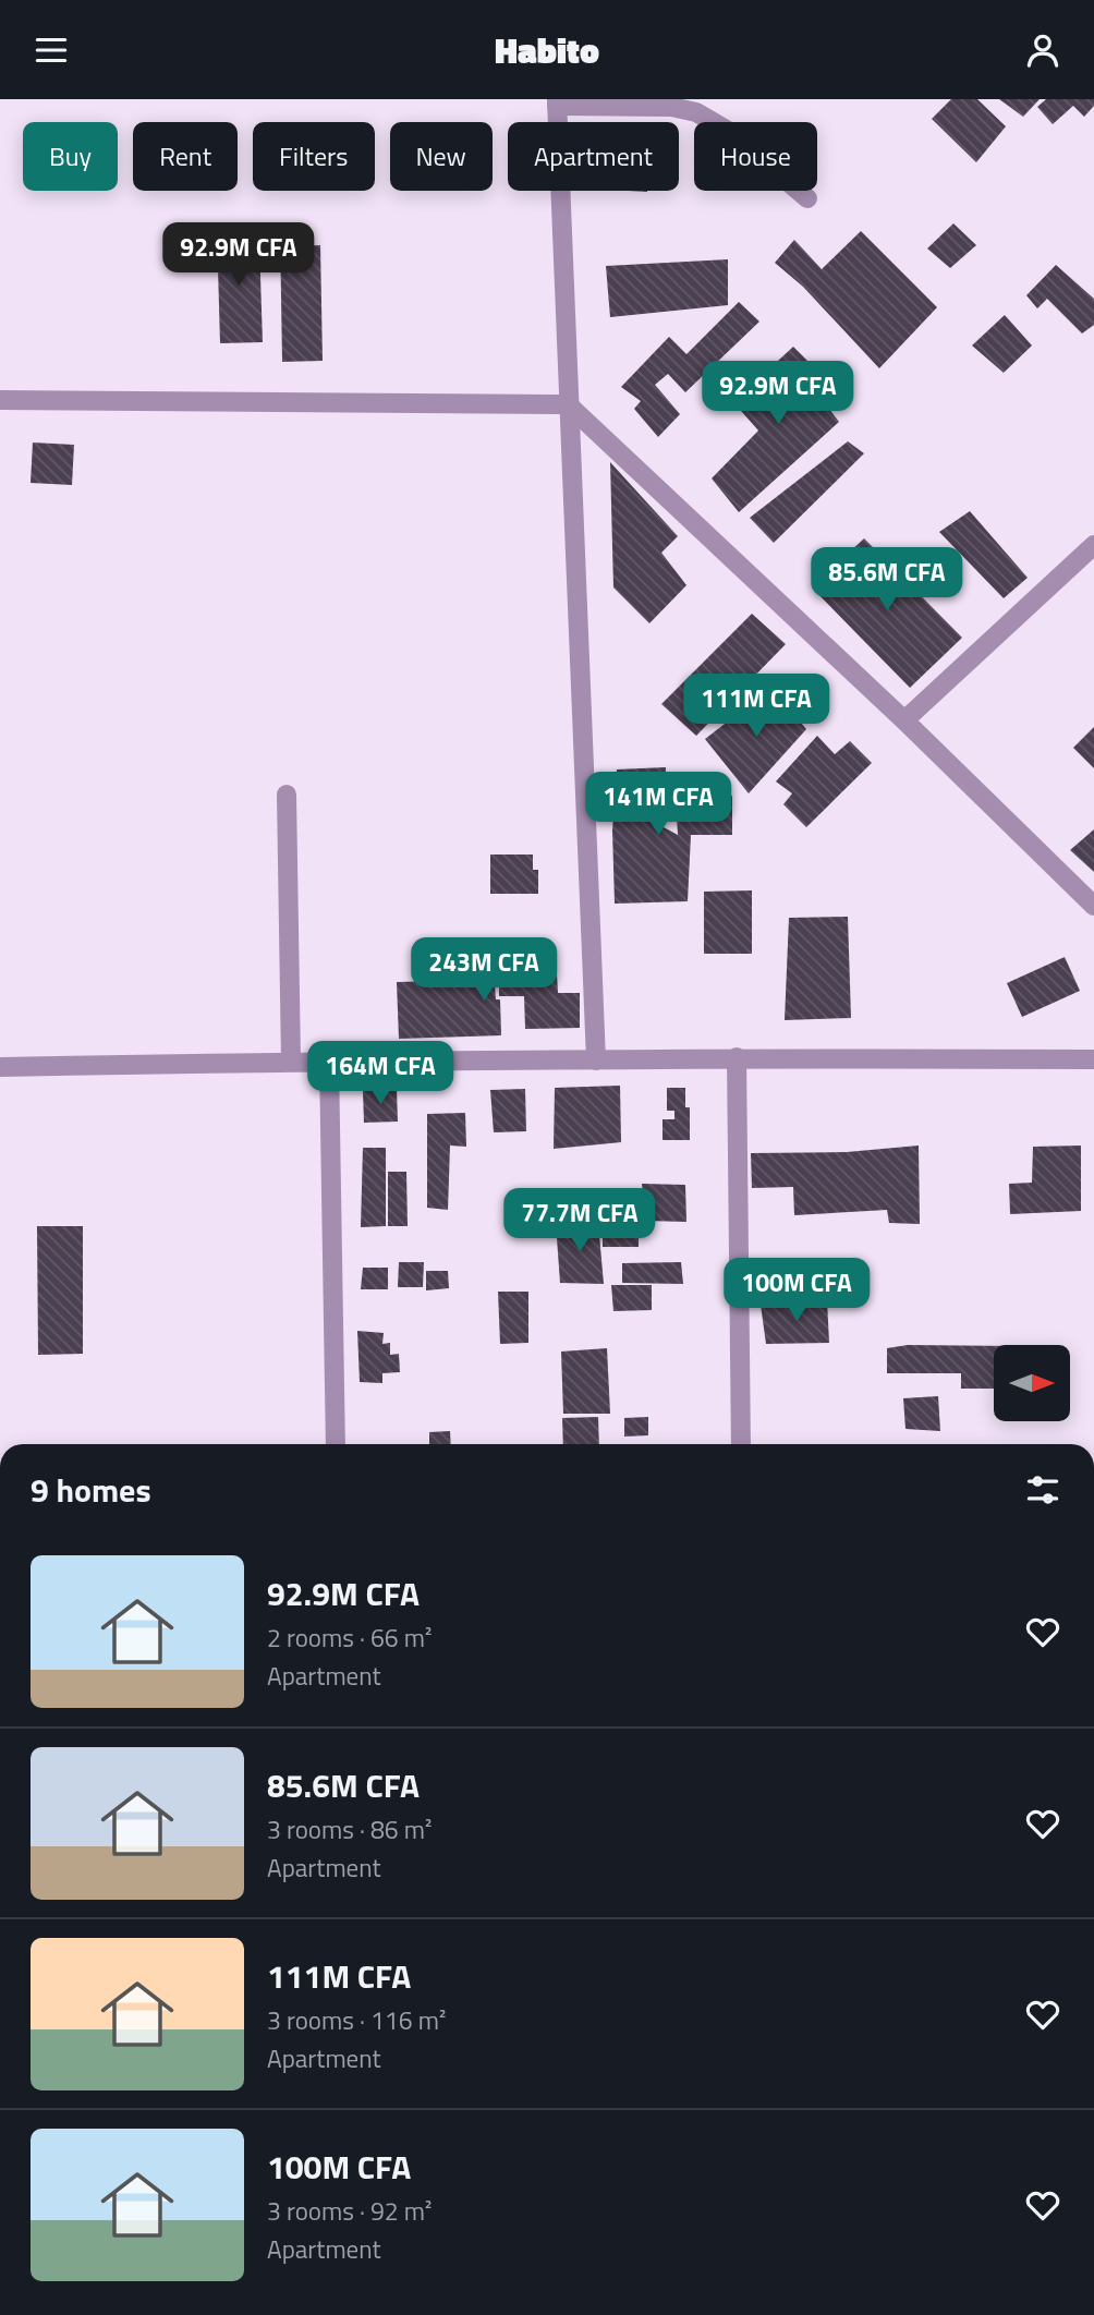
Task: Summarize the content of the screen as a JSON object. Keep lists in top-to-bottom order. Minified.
{"north":"right","page":{"header":"Habito","chip":["Buy","Rent","Filters","New","Apartment","House"],"price":["92.9M CFA","92.9M CFA","85.6M CFA","111M CFA","141M CFA","243M CFA","164M CFA","77.7M CFA","100M CFA"],"heading":"9 homes","list":[{"name":"92.9M CFA","note":"2 rooms · 66 m² · Apartment"},{"name":"85.6M CFA","note":"3 rooms · 86 m² · Apartment"},{"name":"111M CFA","note":"3 rooms · 116 m² · Apartment"},{"name":"100M CFA","note":"3 rooms · 92 m² · Apartment"}]}}
